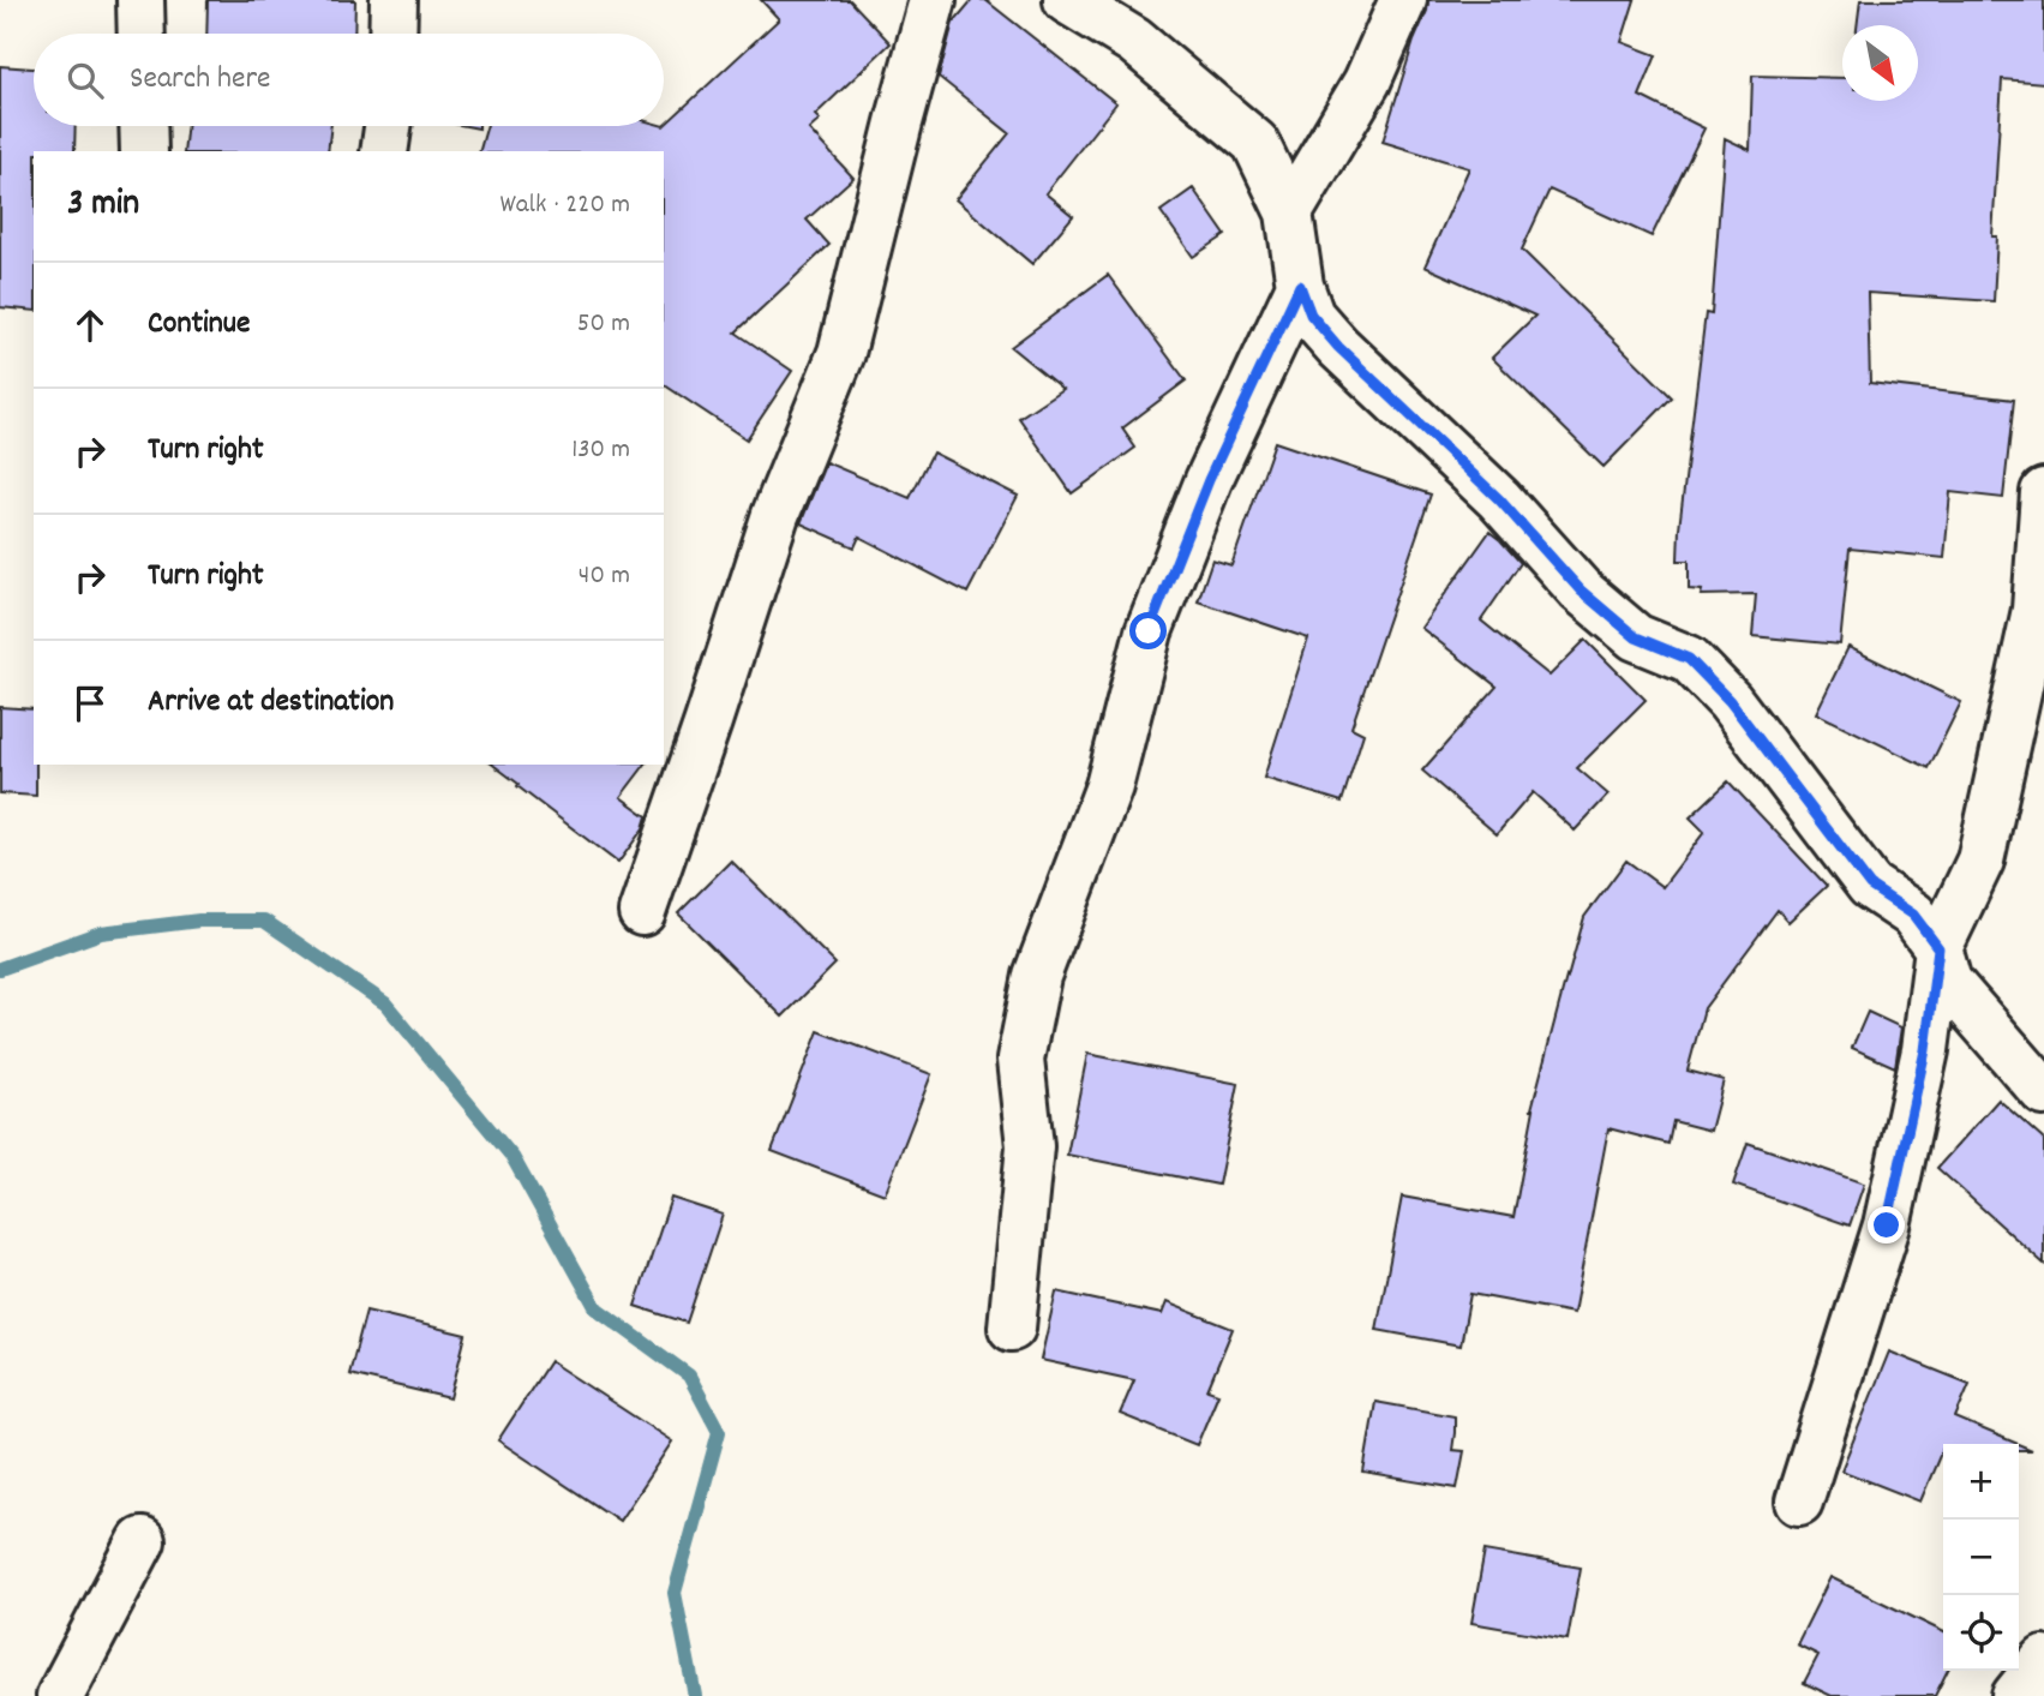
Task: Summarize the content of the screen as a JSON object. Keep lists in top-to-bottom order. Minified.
{"north":"bottom right","page":{"search":"Search here","heading":["3 min","Walk · 220 m"],"list":[["Continue","50 m"],["Turn right","130 m"],["Turn right","40 m"],"Arrive at destination"],"map_buttons":["+","−"]}}
